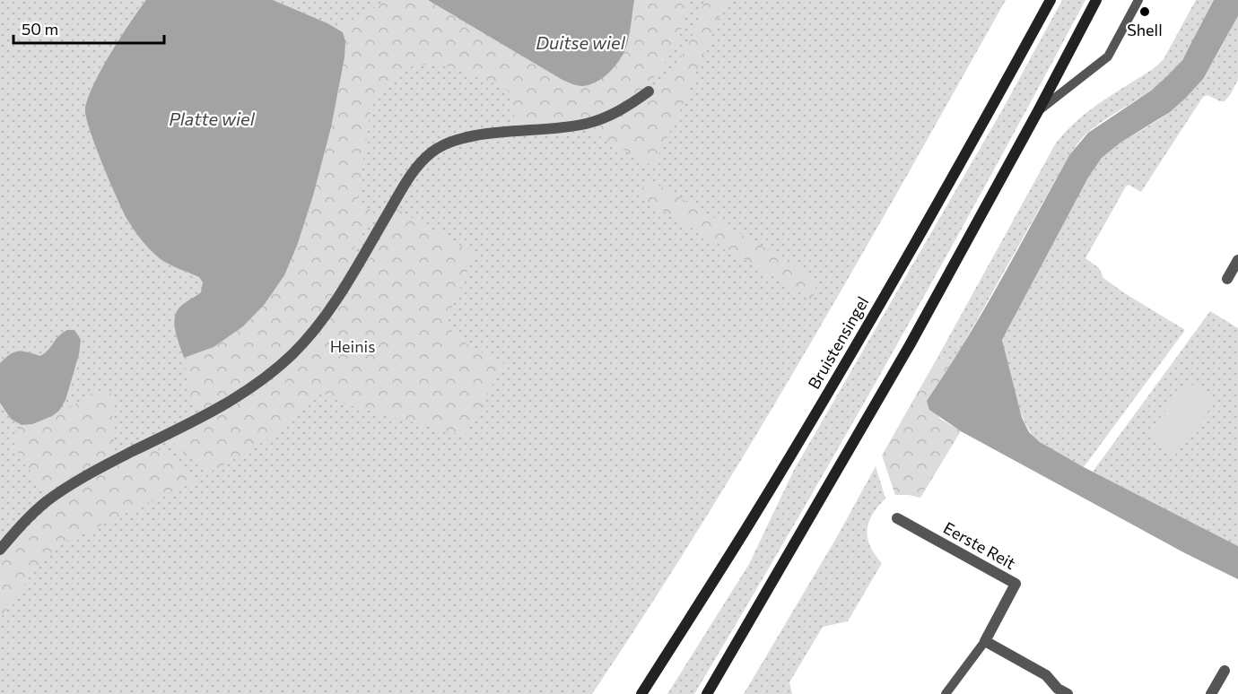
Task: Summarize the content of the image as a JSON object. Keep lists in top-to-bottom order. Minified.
{"streets":{"main road":["Bruistensingel"],"street":["Eerste Reit"]},"water":["Duitse wiel","Platte wiel"],"parks":["Heinis"],"places":["Shell"],"scale_bar":"50 m"}
